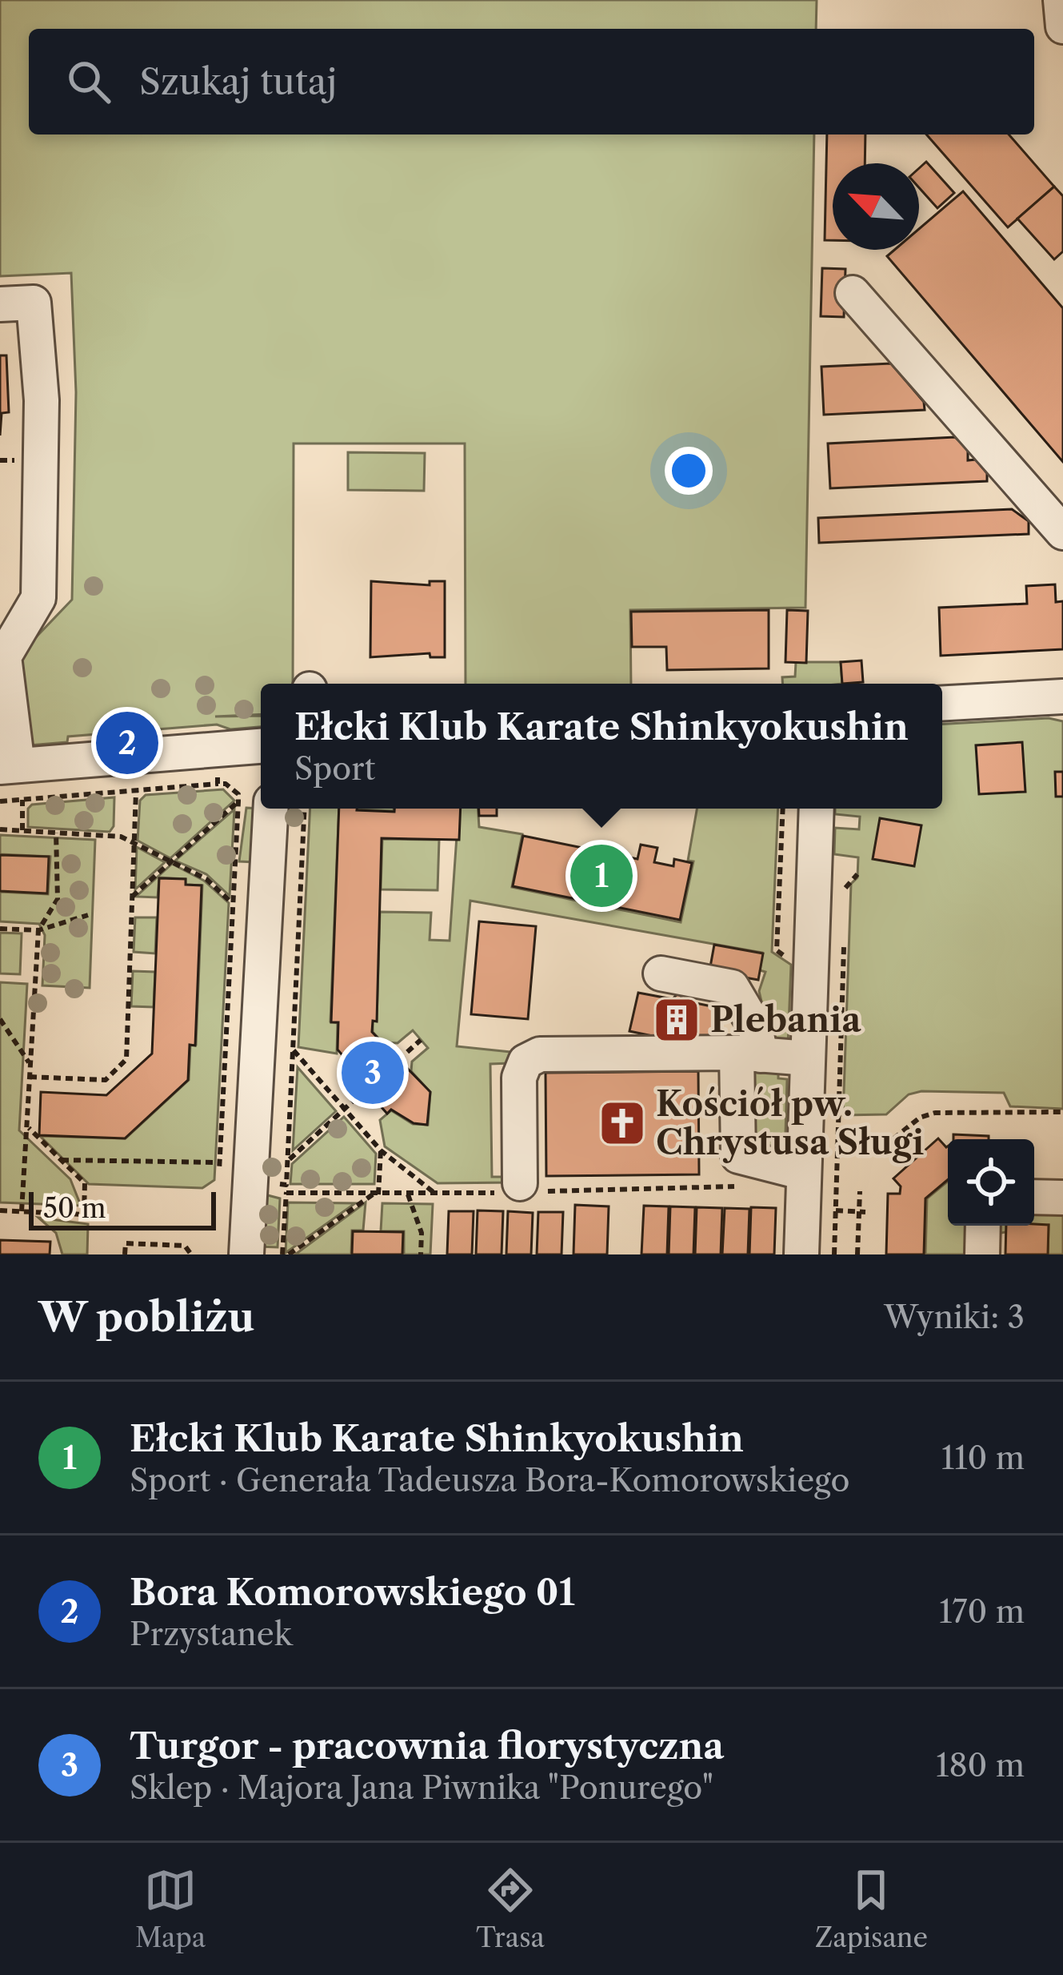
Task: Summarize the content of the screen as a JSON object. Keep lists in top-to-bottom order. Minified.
{"places":{"building":["Plebania"],"church":["Kościół pw. Chrystusa Sługi"]},"scale_bar":"50 m","north":"top left","page":{"search":"Szukaj tutaj","popup":["Ełcki Klub Karate Shinkyokushin","Sport"],"pins":["2","1","3"],"scale":"50 m","heading":["W pobliżu","Wyniki: 3"],"list":[{"mark":"1","name":"Ełcki Klub Karate Shinkyokushin","note":"Sport · Generała Tadeusza Bora-Komorowskiego","value":"110 m"},{"mark":"2","name":"Bora Komorowskiego 01","note":"Przystanek","value":"170 m"},{"mark":"3","name":"Turgor - pracownia florystyczna","note":"Sklep · Majora Jana Piwnika \"Ponurego\"","value":"180 m"}],"nav":["Mapa","Trasa","Zapisane"]}}
